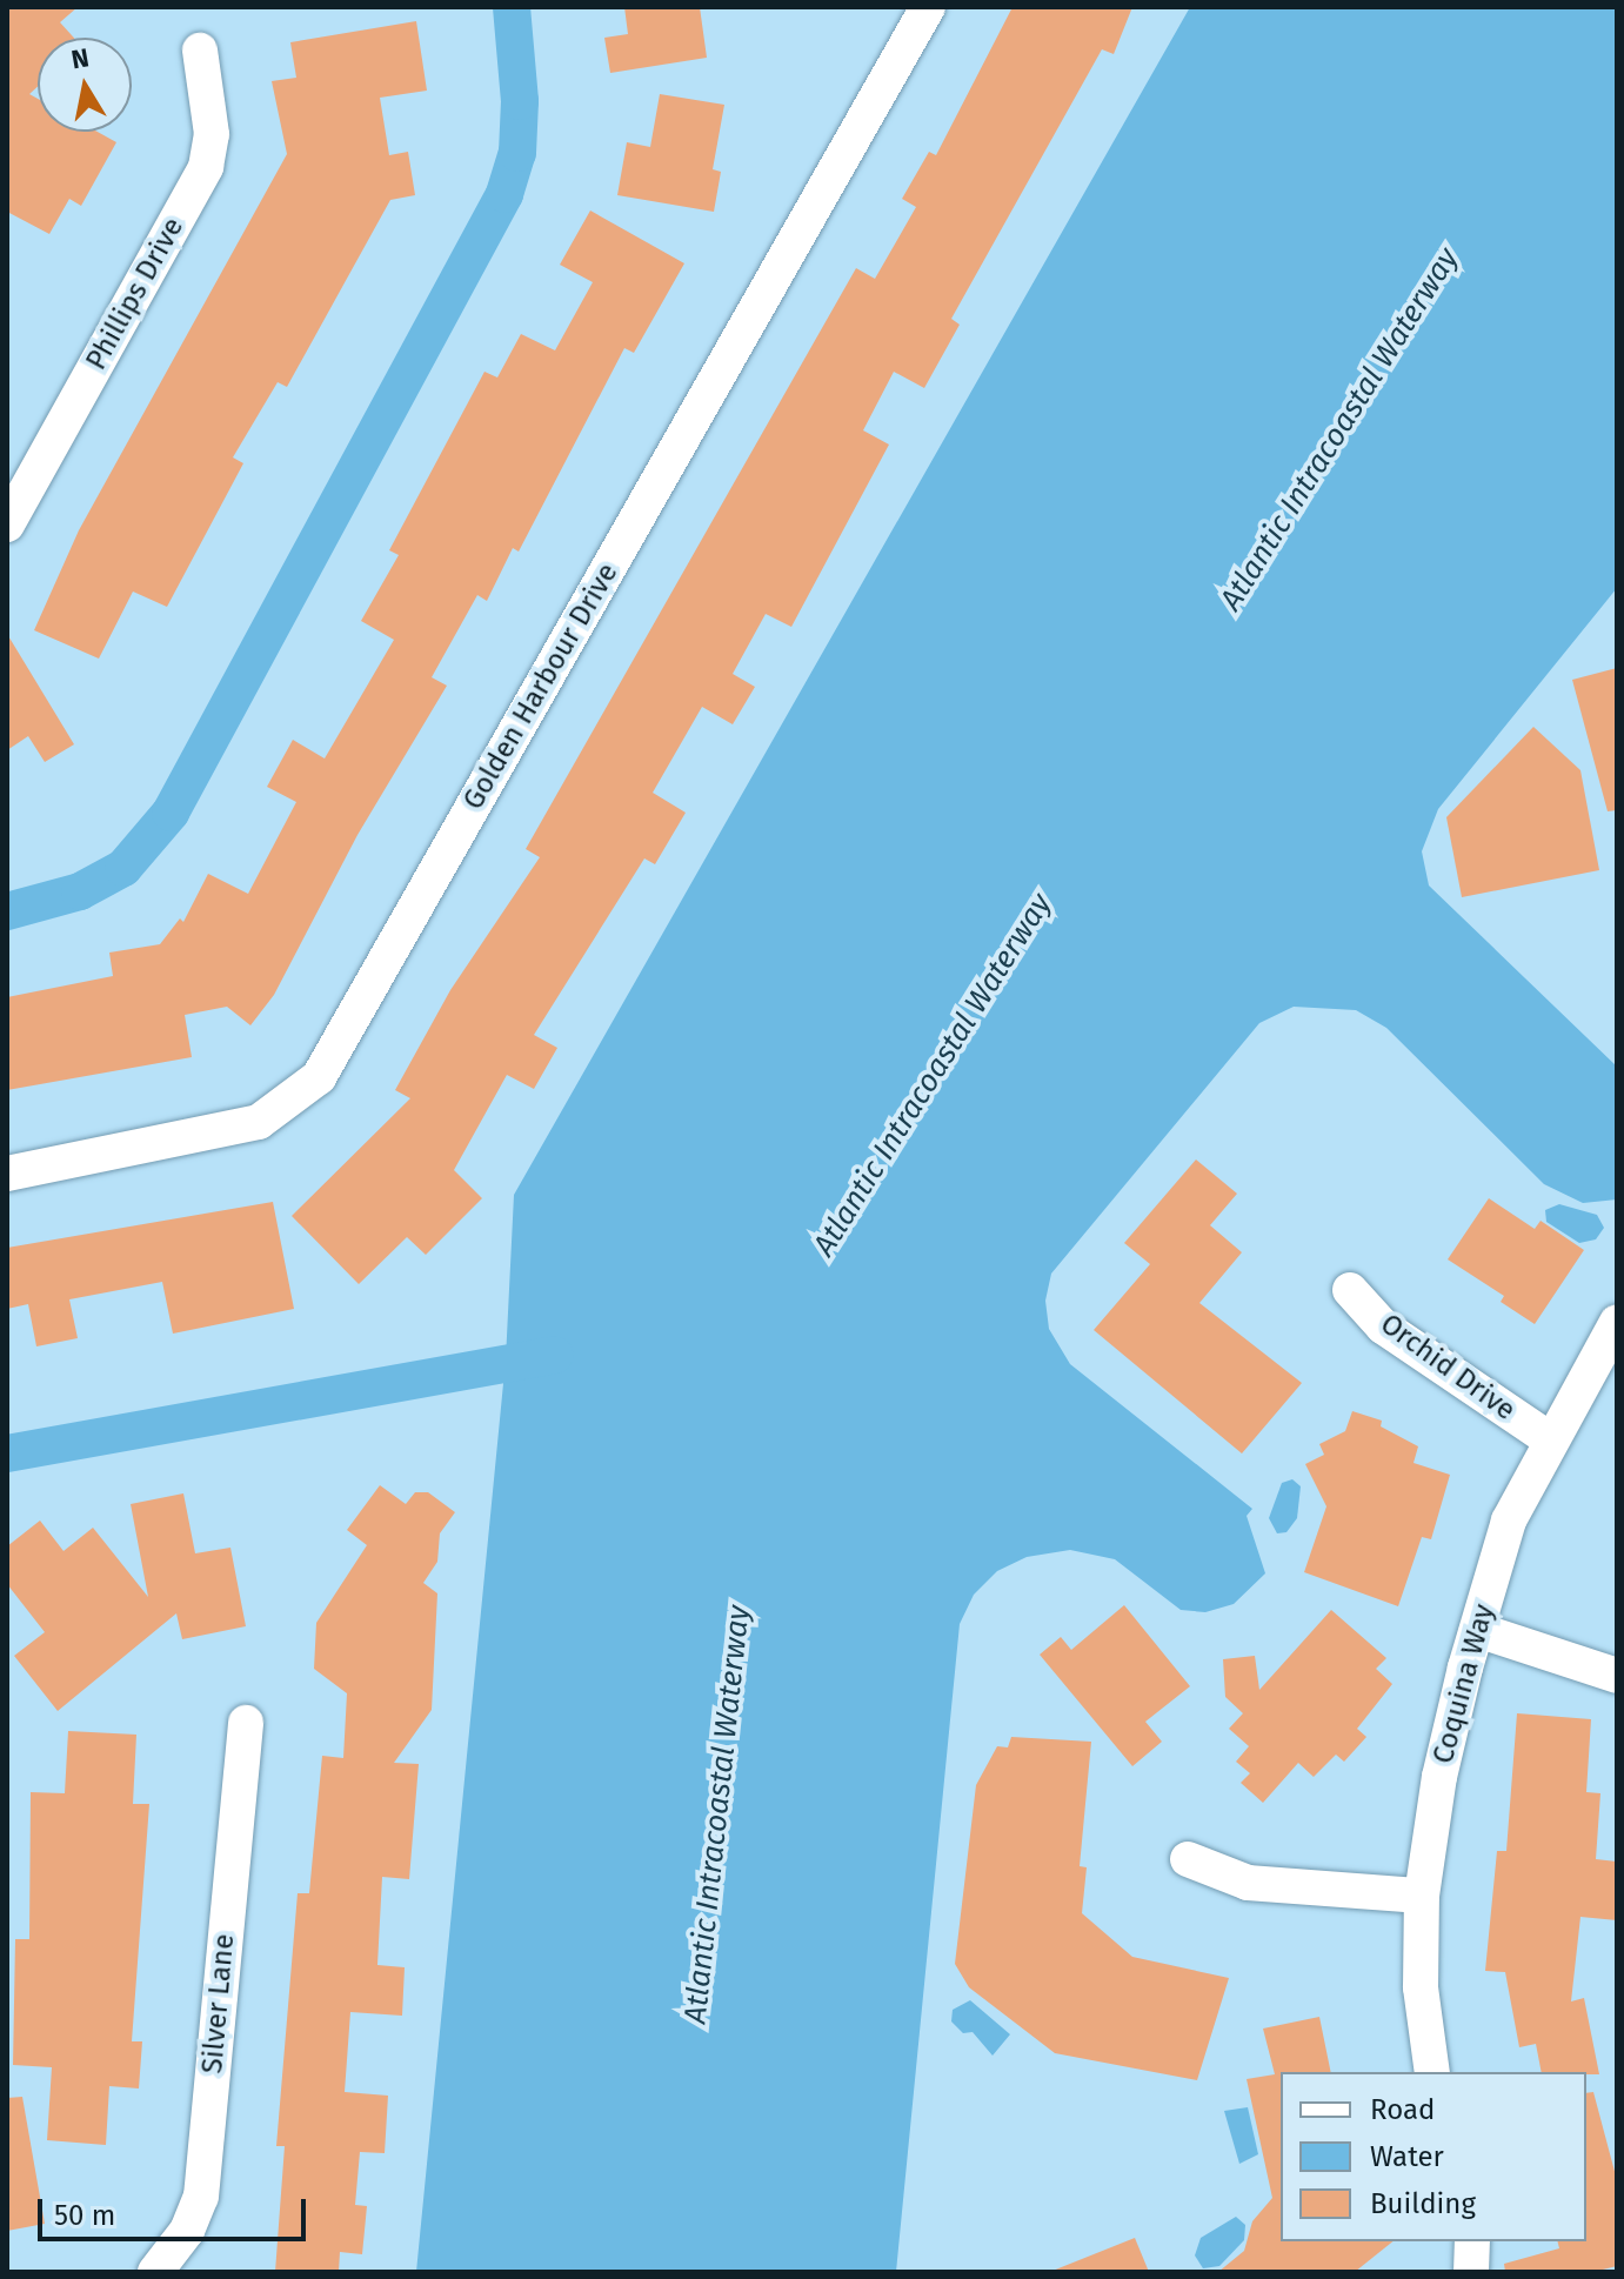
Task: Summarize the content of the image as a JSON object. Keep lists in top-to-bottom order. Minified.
{"streets":{"street":["Phillips Drive","Golden Harbour Drive","Orchid Drive","Coquina Way","Silver Lane"]},"crossings":[["Orchid Drive","Coquina Way"]],"water":["Atlantic Intracoastal Waterway"],"legend":["Road","Water","Building"],"scale_bar":"50 m","north":"top"}
